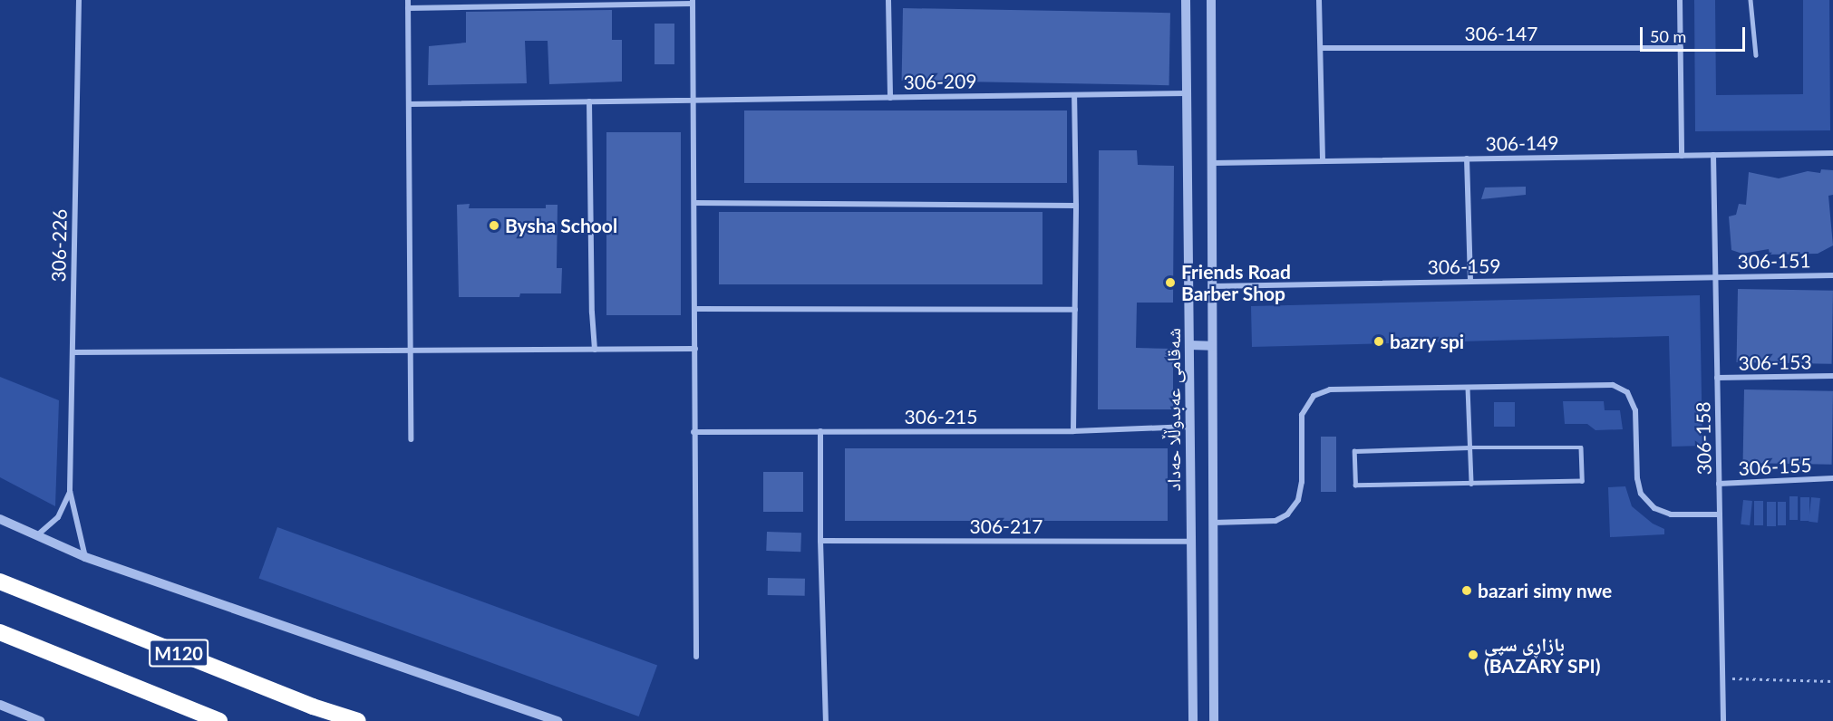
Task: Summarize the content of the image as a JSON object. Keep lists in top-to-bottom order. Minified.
{"streets":{"highway":["M120"],"street":["306-147","306-209","306-149","306-226","306-151","306-159","306-153","شەقامی عەبدوڵڵا حەداد","306-215","306-158","306-155","306-217"]},"crossings":[["306-209","شەقامی عەبدوڵڵا حەداد"],["306-149","شەقامی عەبدوڵڵا حەداد"],["306-149","306-158"],["306-151","306-159"],["306-151","306-158"],["306-159","شەقامی عەبدوڵڵا حەداد"],["306-159","306-158"],["306-153","306-158"],["شەقامی عەبدوڵڵا حەداد","306-215"],["شەقامی عەبدوڵڵا حەداد","306-217"],["306-158","306-155"]],"places":["Bysha School","Friends Road Barber Shop","bazry spi","bazari simy nwe","بازاڕی سپی (BAZARY SPI)"],"scale_bar":"50 m"}
